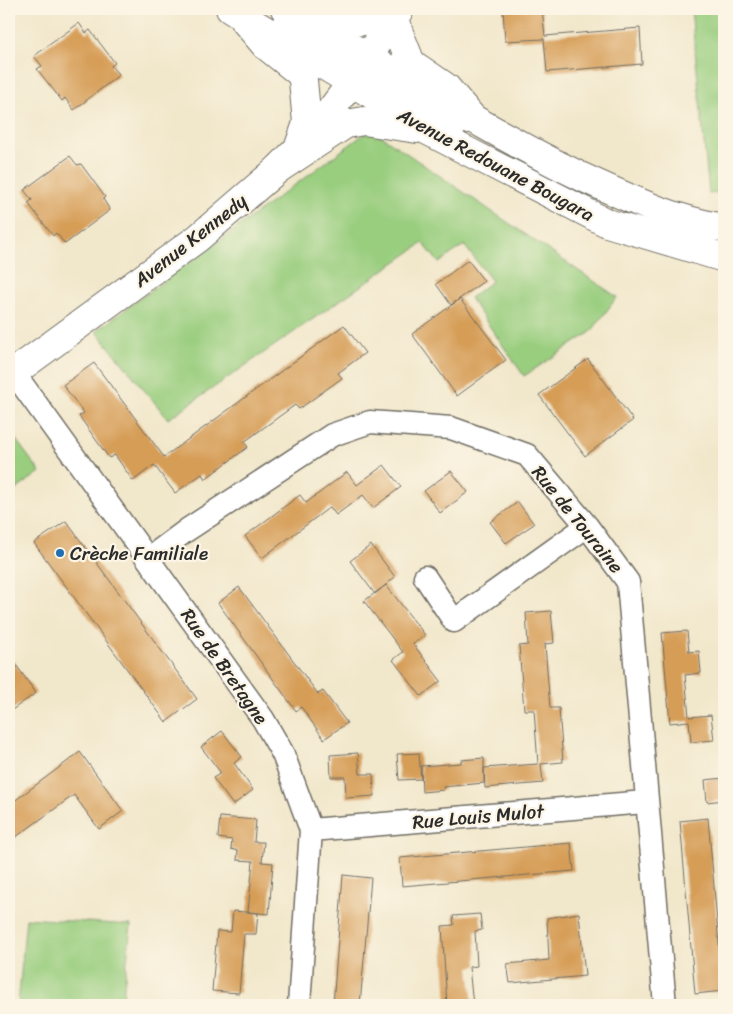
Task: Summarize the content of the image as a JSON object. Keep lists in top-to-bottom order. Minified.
{"streets":{"main road":["Avenue Redouane Bougara","Avenue Kennedy"],"street":["Rue de Touraine","Rue de Bretagne","Rue Louis Mulot"]},"crossings":[["Avenue Redouane Bougara","Avenue Kennedy"],["Avenue Kennedy","Rue de Bretagne"],["Rue de Touraine","Rue de Bretagne"],["Rue de Touraine","Rue Louis Mulot"],["Rue de Bretagne","Rue Louis Mulot"]],"places":["Crèche Familiale"]}
